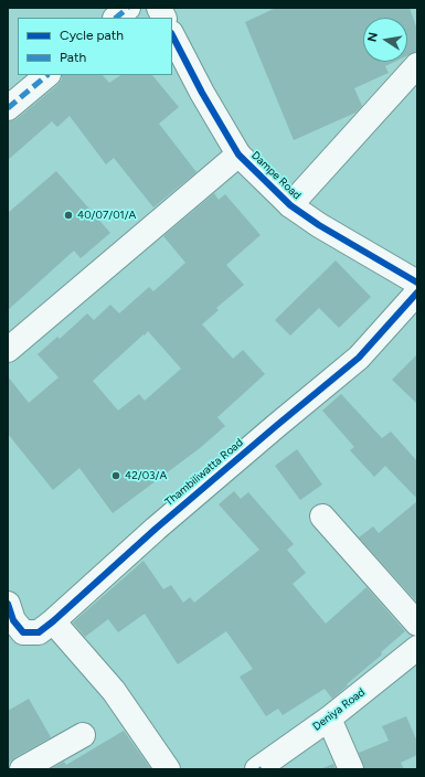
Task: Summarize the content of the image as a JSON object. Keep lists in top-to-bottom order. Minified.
{"streets":{"street":["Dampe Road","Thambiliwatta Road","Deniya Road"]},"places":["40/07/01/A","42/03/A"],"legend":["Cycle path","Path"],"north":"left"}
